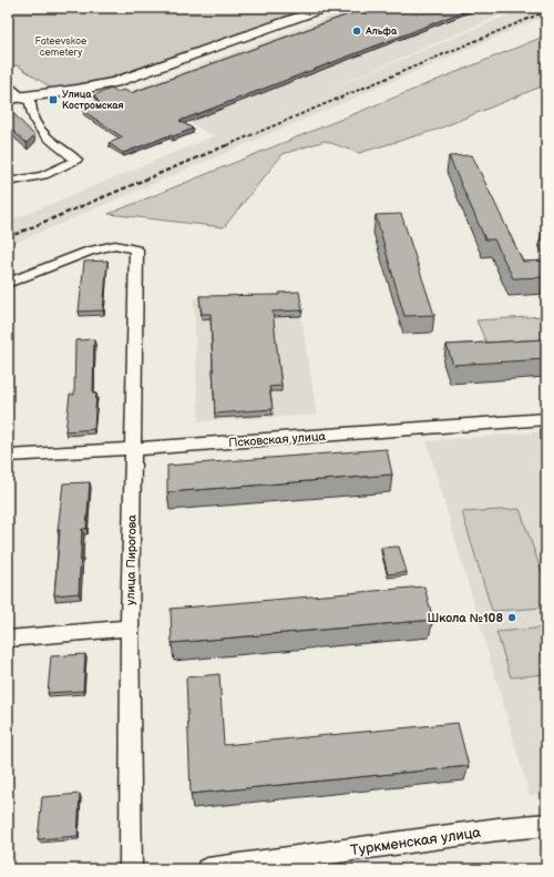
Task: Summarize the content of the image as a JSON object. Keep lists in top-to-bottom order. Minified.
{"streets":{"street":["Псковская улица","улица Пирогова","Туркменская улица"]},"crossings":[["Псковская улица","улица Пирогова"]],"parks":["Fateevskoe cemetery"],"places":{"other":["Альфа","Школа №108"],"transit":["Улица Костромская"]}}
